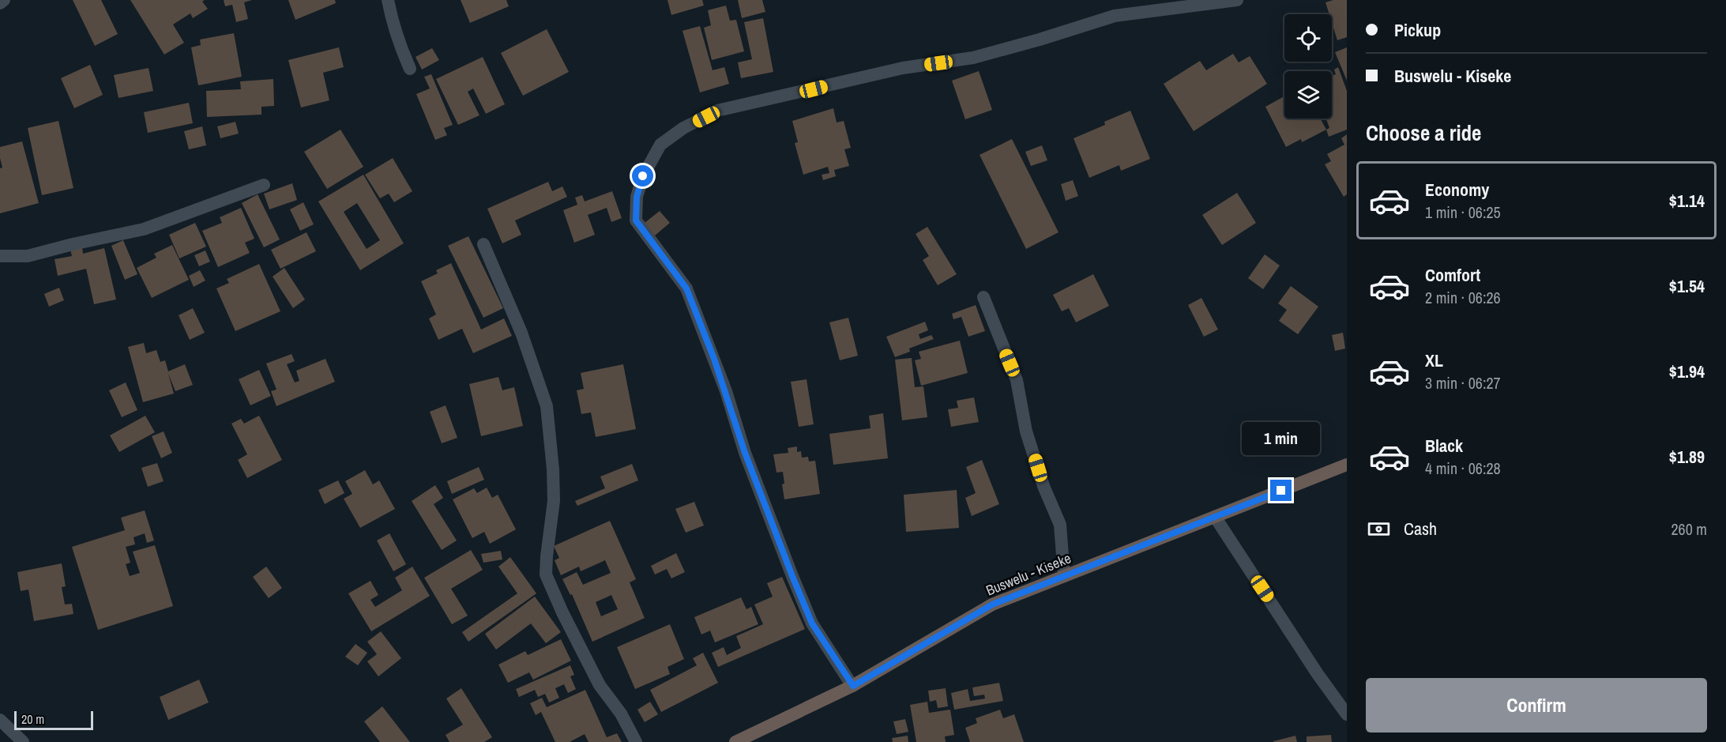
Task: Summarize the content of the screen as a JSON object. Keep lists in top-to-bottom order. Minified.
{"streets":{"main road":["Buswelu - Kiseke"]},"scale_bar":"20 m","page":{"banner":["Pickup","Buswelu - Kiseke"],"heading":"Choose a ride","list":[{"name":"Economy","note":"1 min · 06:25","value":"$1.14"},{"name":"Comfort","note":"2 min · 06:26","value":"$1.54"},{"name":"XL","note":"3 min · 06:27","value":"$1.94"},{"name":"Black","note":"4 min · 06:28","value":"$1.89"}],"bubble":"1 min","pay":["Cash","260 m"],"buttons":"Confirm","scale":"20 m"}}
